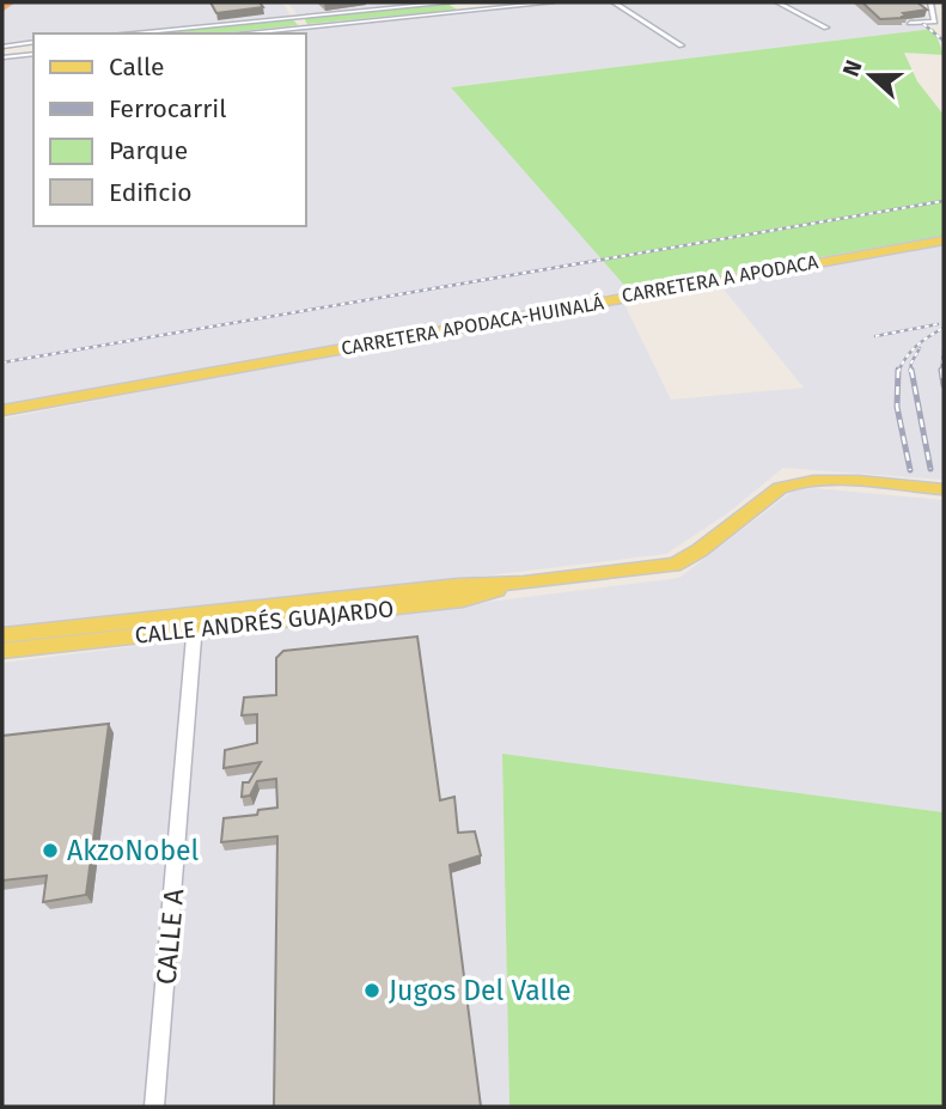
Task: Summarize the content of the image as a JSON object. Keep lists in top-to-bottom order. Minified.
{"streets":{"main road":["CARRETERA APODACA-HUINALÁ","CALLE ANDRÉS GUAJARDO"],"street":["CALLE A"]},"crossings":[["CALLE ANDRÉS GUAJARDO","CALLE A"]],"places":["AkzoNobel","Jugos Del Valle"],"legend":["Calle","Ferrocarril","Parque","Edificio"],"north":"left"}
